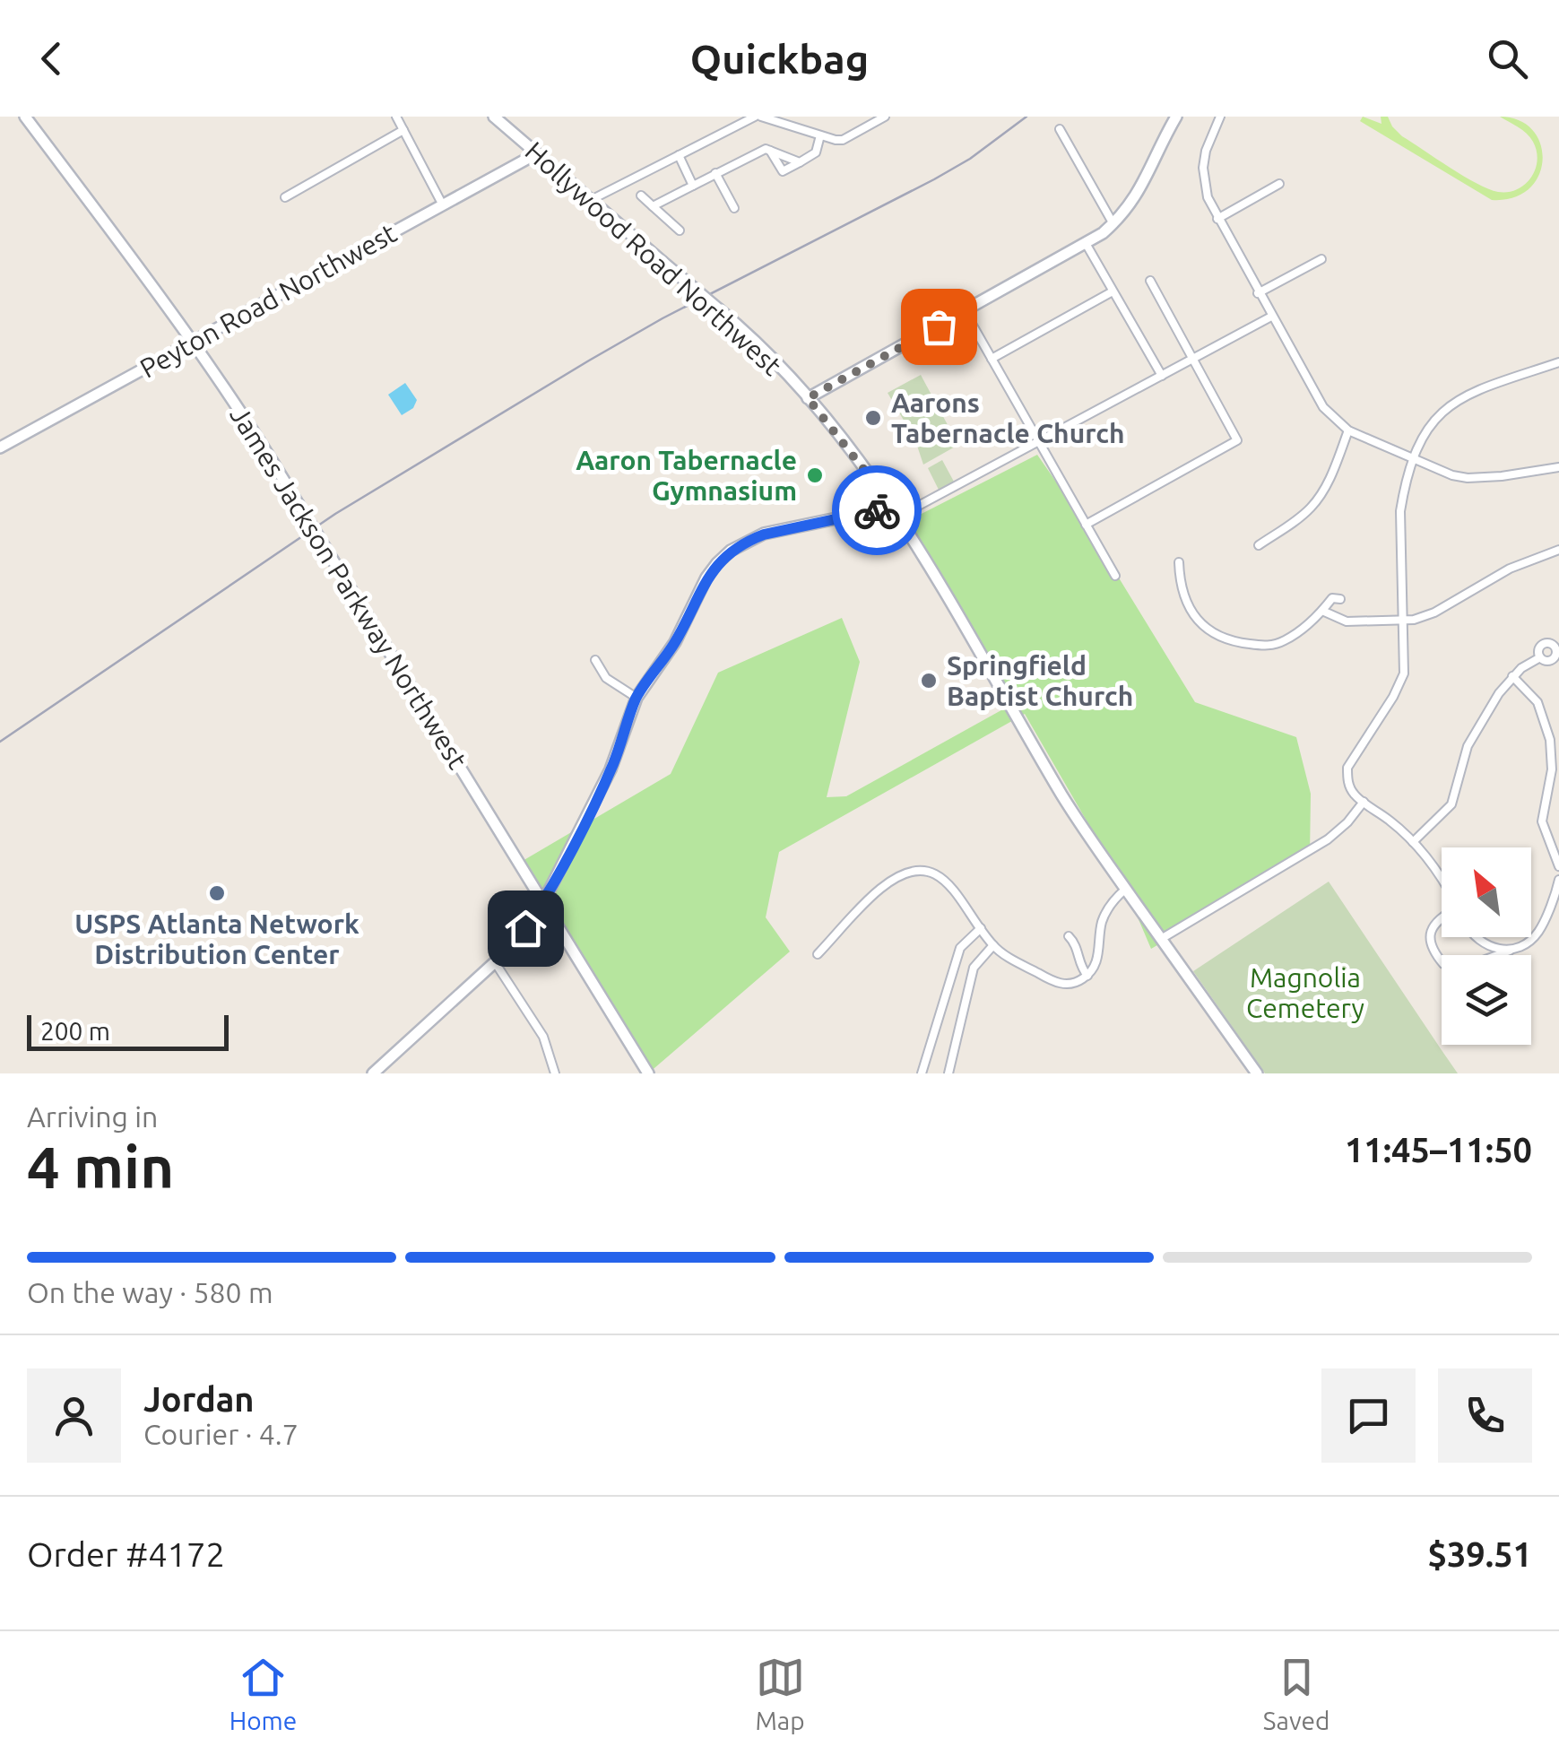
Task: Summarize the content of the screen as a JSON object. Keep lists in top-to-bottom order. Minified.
{"streets":{"street":["Hollywood Road Northwest","Peyton Road Northwest","James Jackson Parkway Northwest"]},"crossings":[["Hollywood Road Northwest","Peyton Road Northwest"],["Peyton Road Northwest","James Jackson Parkway Northwest"]],"parks":["Magnolia Cemetery"],"places":["Aarons Tabernacle Church","Aaron Tabernacle Gymnasium","Springfield Baptist Church","USPS Atlanta Network Distribution Center"],"scale_bar":"200 m","north":"top left","page":{"header":"Quickbag","scale":"200 m","heading":["4 min","Arriving in","11:45–11:50"],"panel":["Jordan","Courier · 4.7","Order #4172","$39.51"],"bar":"On the way · 580 m","tabs":["Home","Map","Saved"]}}
